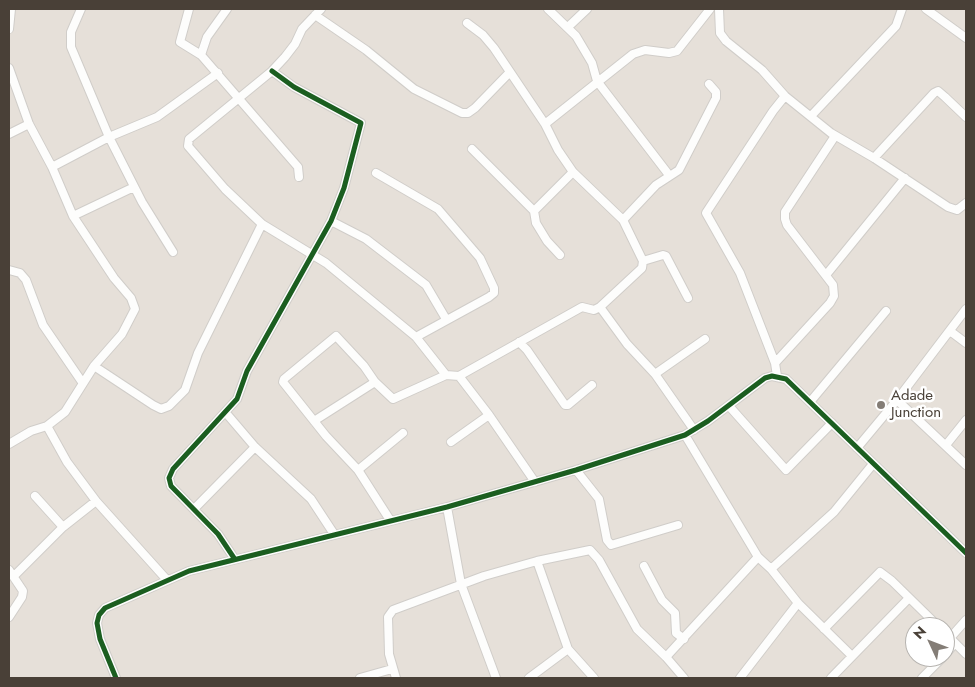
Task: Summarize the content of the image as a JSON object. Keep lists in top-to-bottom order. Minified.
{"places":["Adade Junction"],"north":"top left"}
